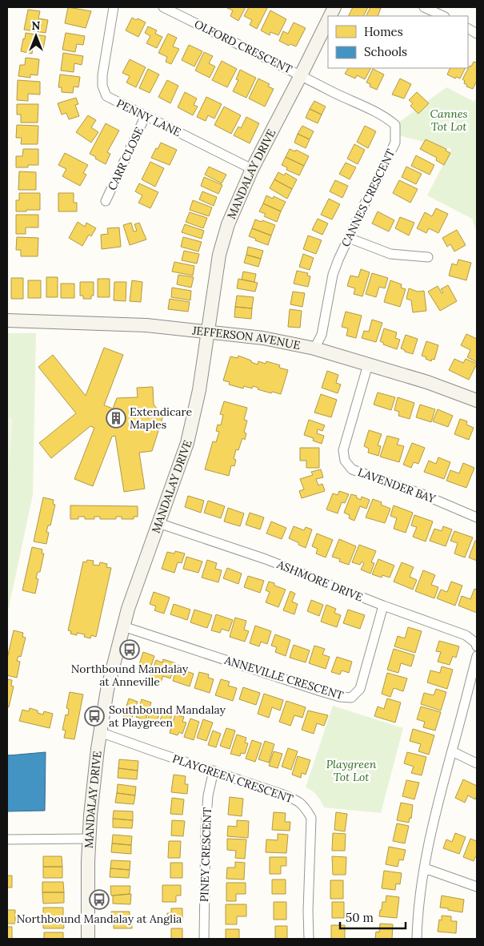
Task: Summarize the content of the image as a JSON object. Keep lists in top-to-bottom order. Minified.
{"streets":{"street":["OLFORD CRESCENT","PENNY LANE","CARR CLOSE","MANDALAY DRIVE","CANNES CRESCENT","JEFFERSON AVENUE","LAVENDER BAY","ASHMORE DRIVE","ANNEVILLE CRESCENT","PLAYGREEN CRESCENT","PINEY CRESCENT"]},"crossings":[["OLFORD CRESCENT","MANDALAY DRIVE"],["OLFORD CRESCENT","CANNES CRESCENT"],["PENNY LANE","CARR CLOSE"],["PENNY LANE","MANDALAY DRIVE"],["MANDALAY DRIVE","CANNES CRESCENT"],["MANDALAY DRIVE","JEFFERSON AVENUE"],["MANDALAY DRIVE","ASHMORE DRIVE"],["MANDALAY DRIVE","ANNEVILLE CRESCENT"],["MANDALAY DRIVE","PLAYGREEN CRESCENT"],["CANNES CRESCENT","JEFFERSON AVENUE"],["JEFFERSON AVENUE","LAVENDER BAY"],["ASHMORE DRIVE","ANNEVILLE CRESCENT"],["PLAYGREEN CRESCENT","PINEY CRESCENT"]],"parks":["Cannes Tot Lot","Playgreen Tot Lot"],"places":{"building":["Extendicare Maples"],"bus stop":["Northbound Mandalay at Anneville","Southbound Mandalay at Playgreen","Northbound Mandalay at Anglia"]},"legend":["Homes","Schools"],"scale_bar":"50 m","north":"top"}
